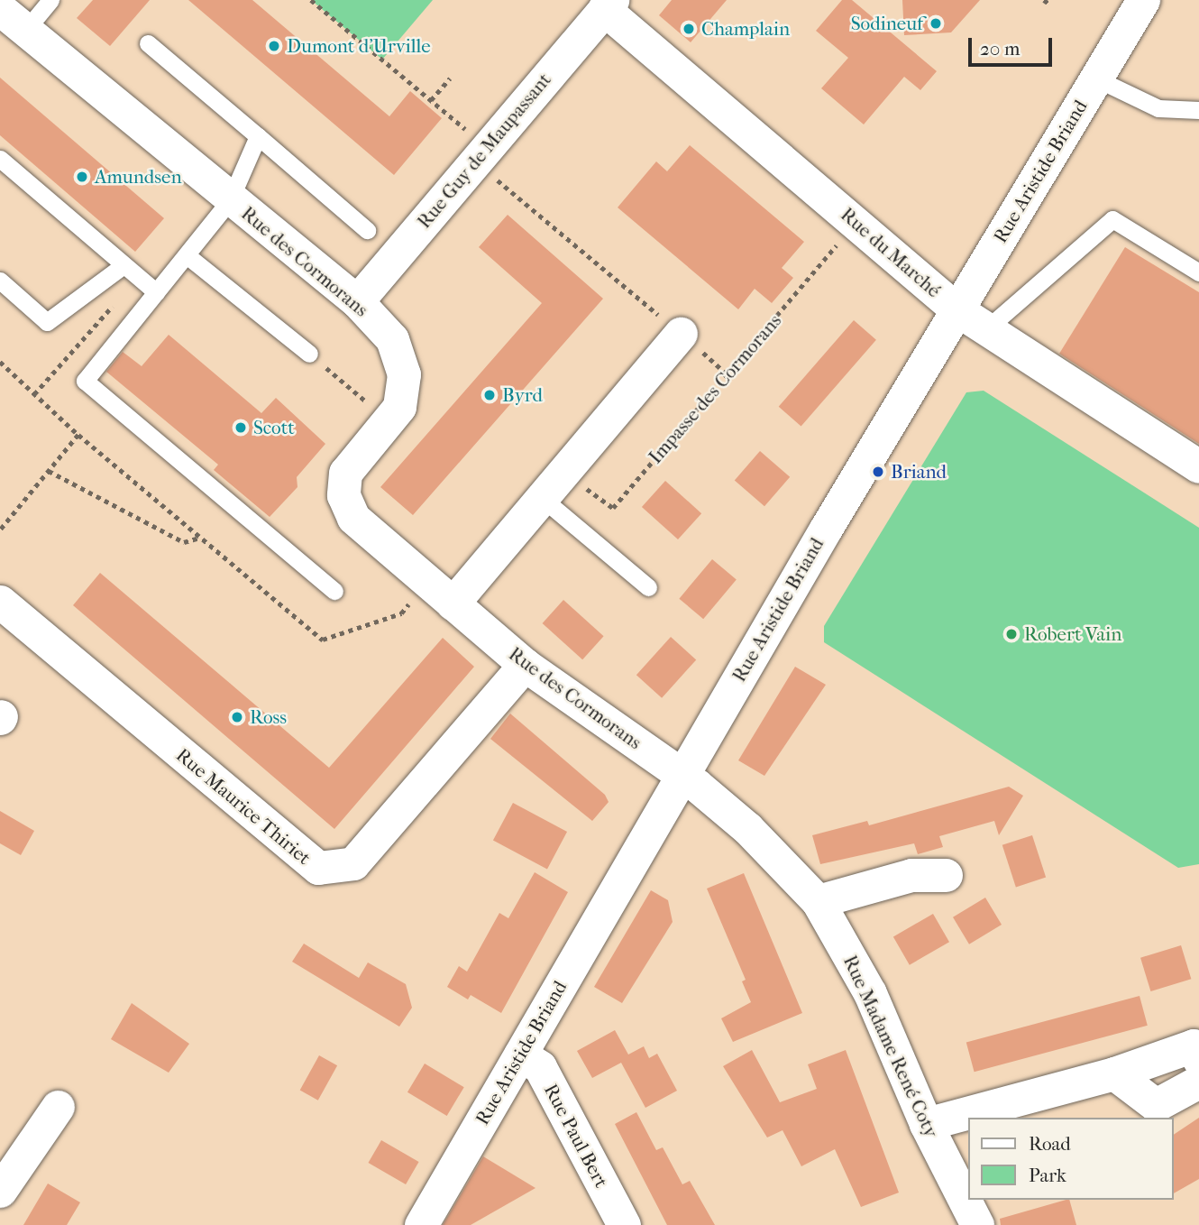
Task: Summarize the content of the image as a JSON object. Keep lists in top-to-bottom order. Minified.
{"streets":{"street":["Rue Guy de Maupassant","Rue Aristide Briand","Rue du Marché","Rue des Cormorans","Rue Maurice Thiriet","Rue Madame René Coty","Rue Paul Bert"],"path":["Impasse des Cormorans"]},"crossings":[["Rue Guy de Maupassant","Rue du Marché"],["Rue Guy de Maupassant","Rue des Cormorans"],["Rue Aristide Briand","Rue du Marché"],["Rue Aristide Briand","Rue des Cormorans"],["Rue Aristide Briand","Rue Madame René Coty"],["Rue Aristide Briand","Rue Paul Bert"],["Rue du Marché","Impasse des Cormorans"],["Rue des Cormorans","Rue Maurice Thiriet"],["Rue des Cormorans","Rue Madame René Coty"]],"places":["Sodineuf","Champlain","Dumont d'Urville","Amundsen","Byrd","Scott","Briand","Robert Vain","Ross"],"legend":["Road","Park"],"scale_bar":"20 m"}
